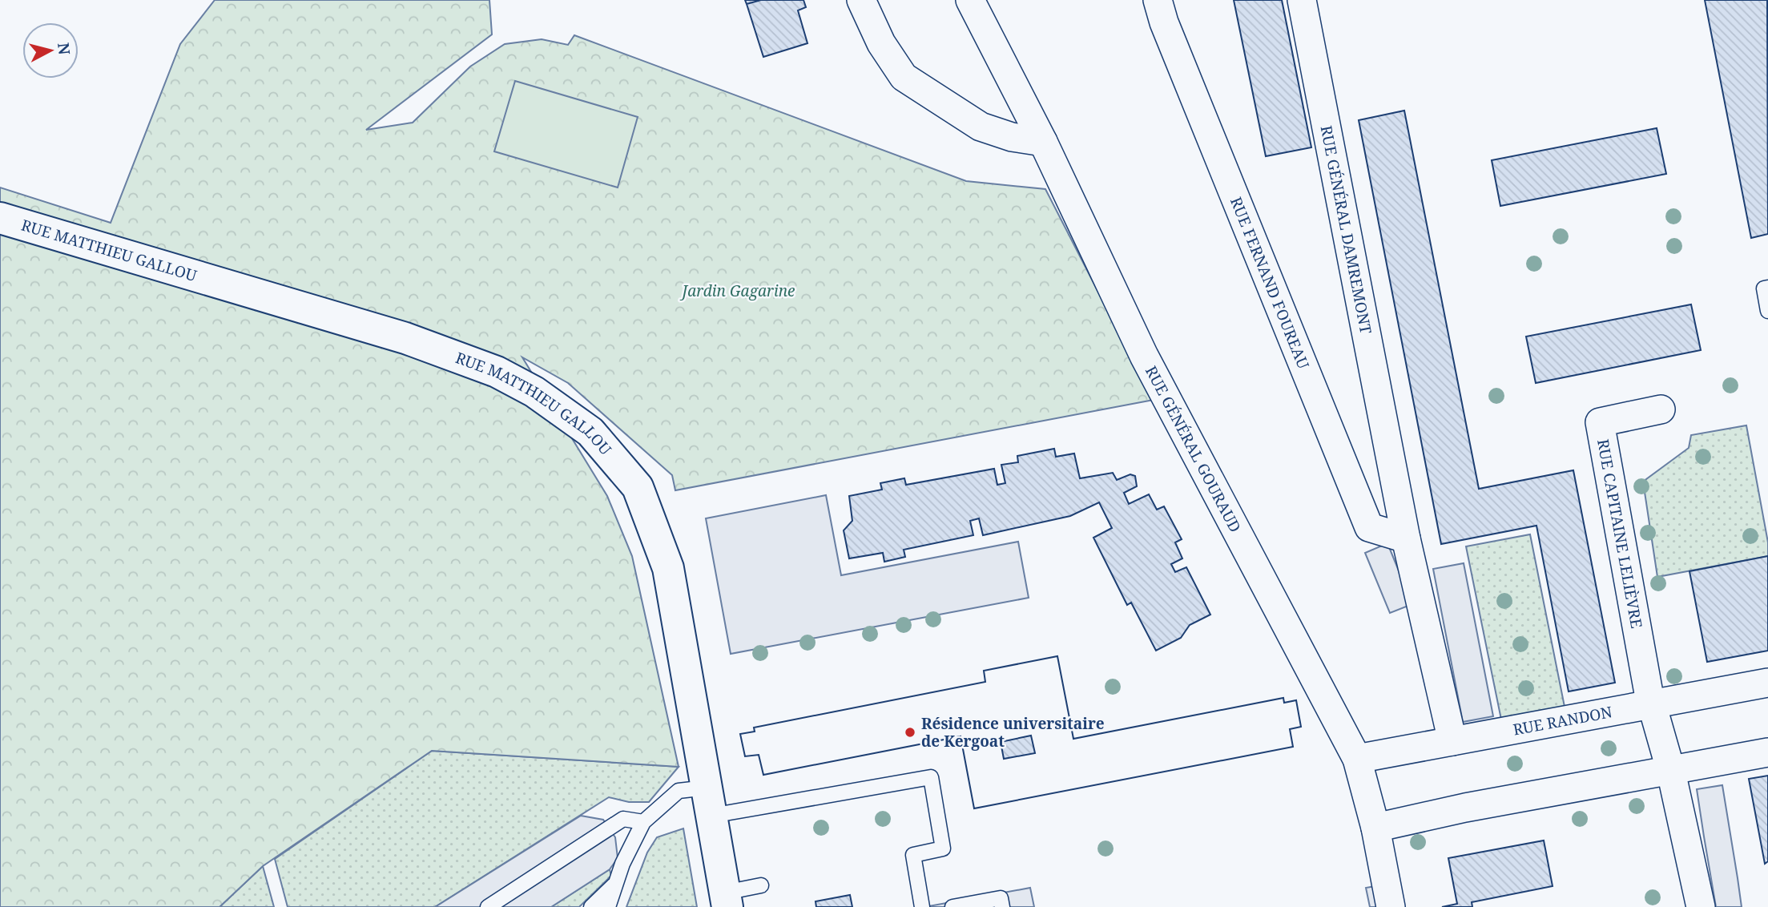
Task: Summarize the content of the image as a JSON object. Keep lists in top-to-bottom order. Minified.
{"streets":{"street":["RUE GÉNÉRAL DAMREMONT","RUE MATTHIEU GALLOU","RUE FERNAND FOUREAU","RUE GÉNÉRAL GOURAUD","RUE CAPITAINE LELIÈVRE","RUE RANDON"]},"crossings":[["RUE GÉNÉRAL DAMREMONT","RUE FERNAND FOUREAU"],["RUE GÉNÉRAL DAMREMONT","RUE RANDON"],["RUE GÉNÉRAL GOURAUD","RUE RANDON"],["RUE CAPITAINE LELIÈVRE","RUE RANDON"]],"parks":["Jardin Gagarine"],"places":["Résidence universitaire de Kergoat"],"north":"right"}
